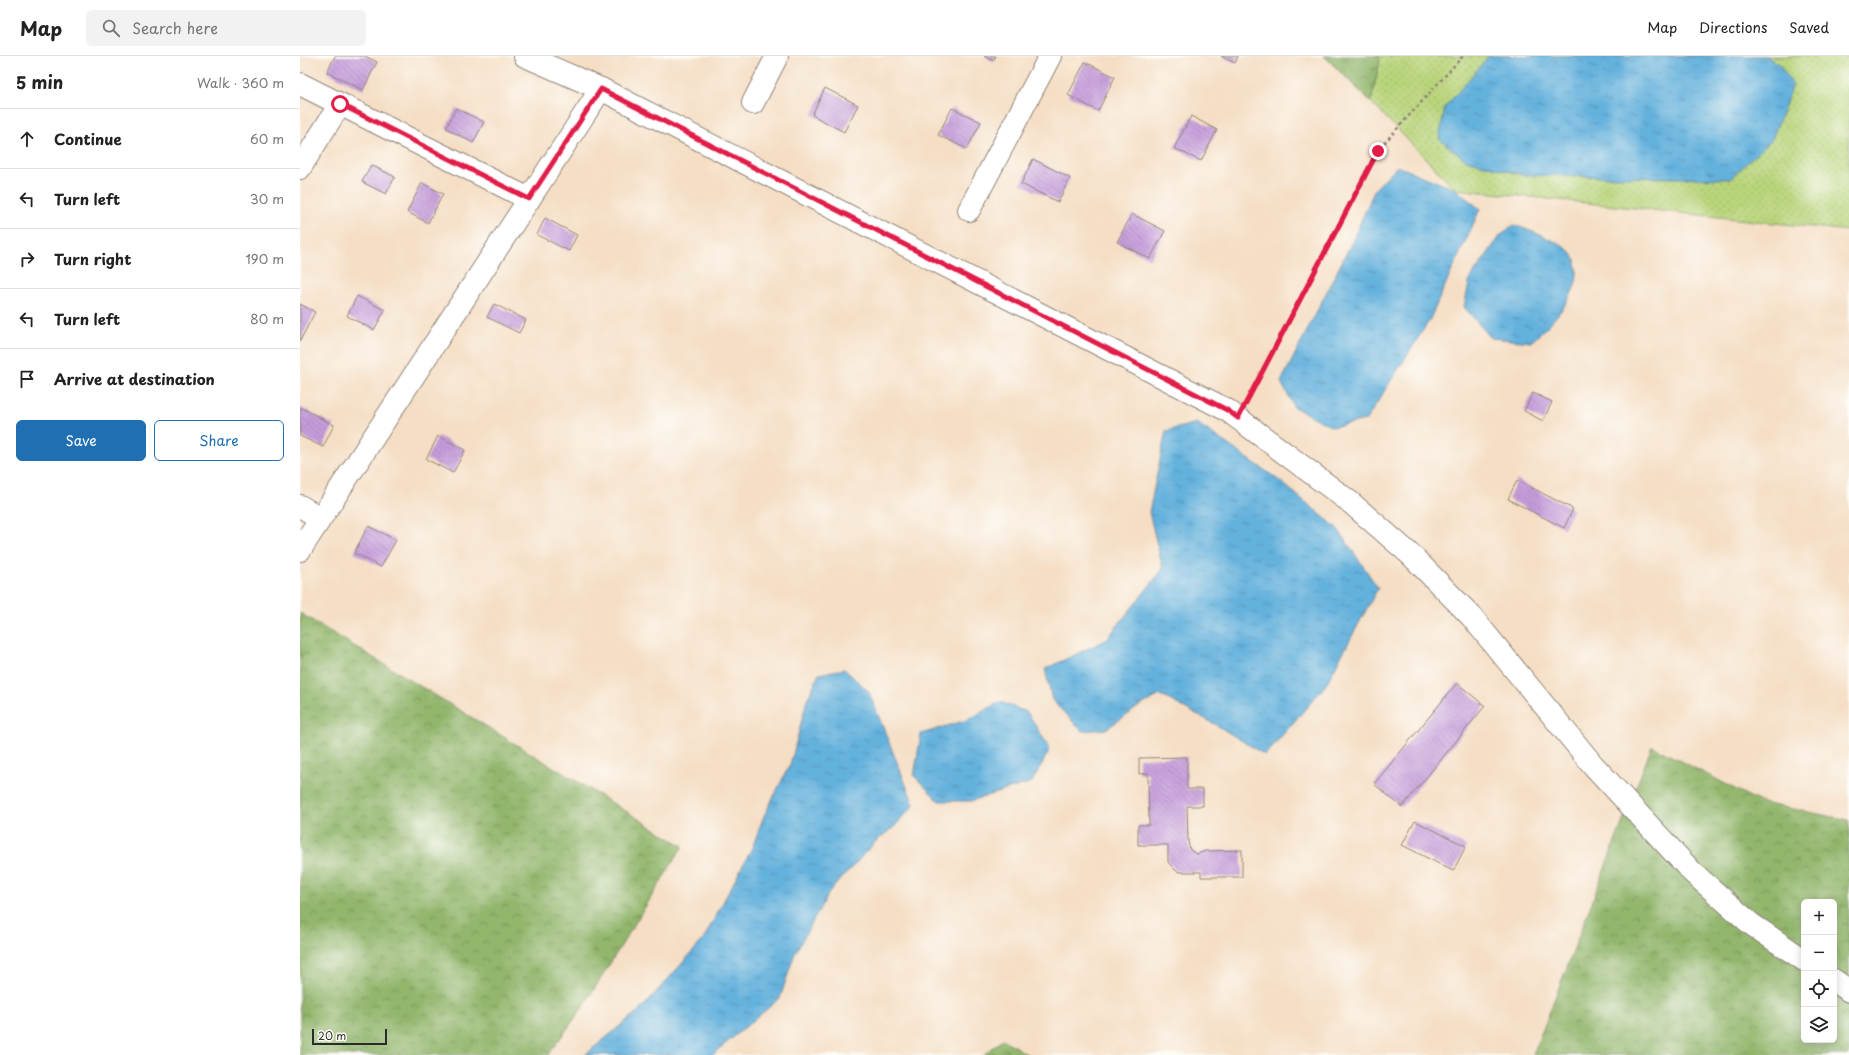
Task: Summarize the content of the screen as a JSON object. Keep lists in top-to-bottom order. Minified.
{"scale_bar":"20 m","page":{"header":"Map","search":"Search here","nav":["Map","Directions","Saved"],"heading":["5 min","Walk · 360 m"],"list":[["Continue","60 m"],["Turn left","30 m"],["Turn right","190 m"],["Turn left","80 m"],"Arrive at destination"],"buttons":["Save","Share"],"map_buttons":["+","−"],"scale":"20 m"}}
